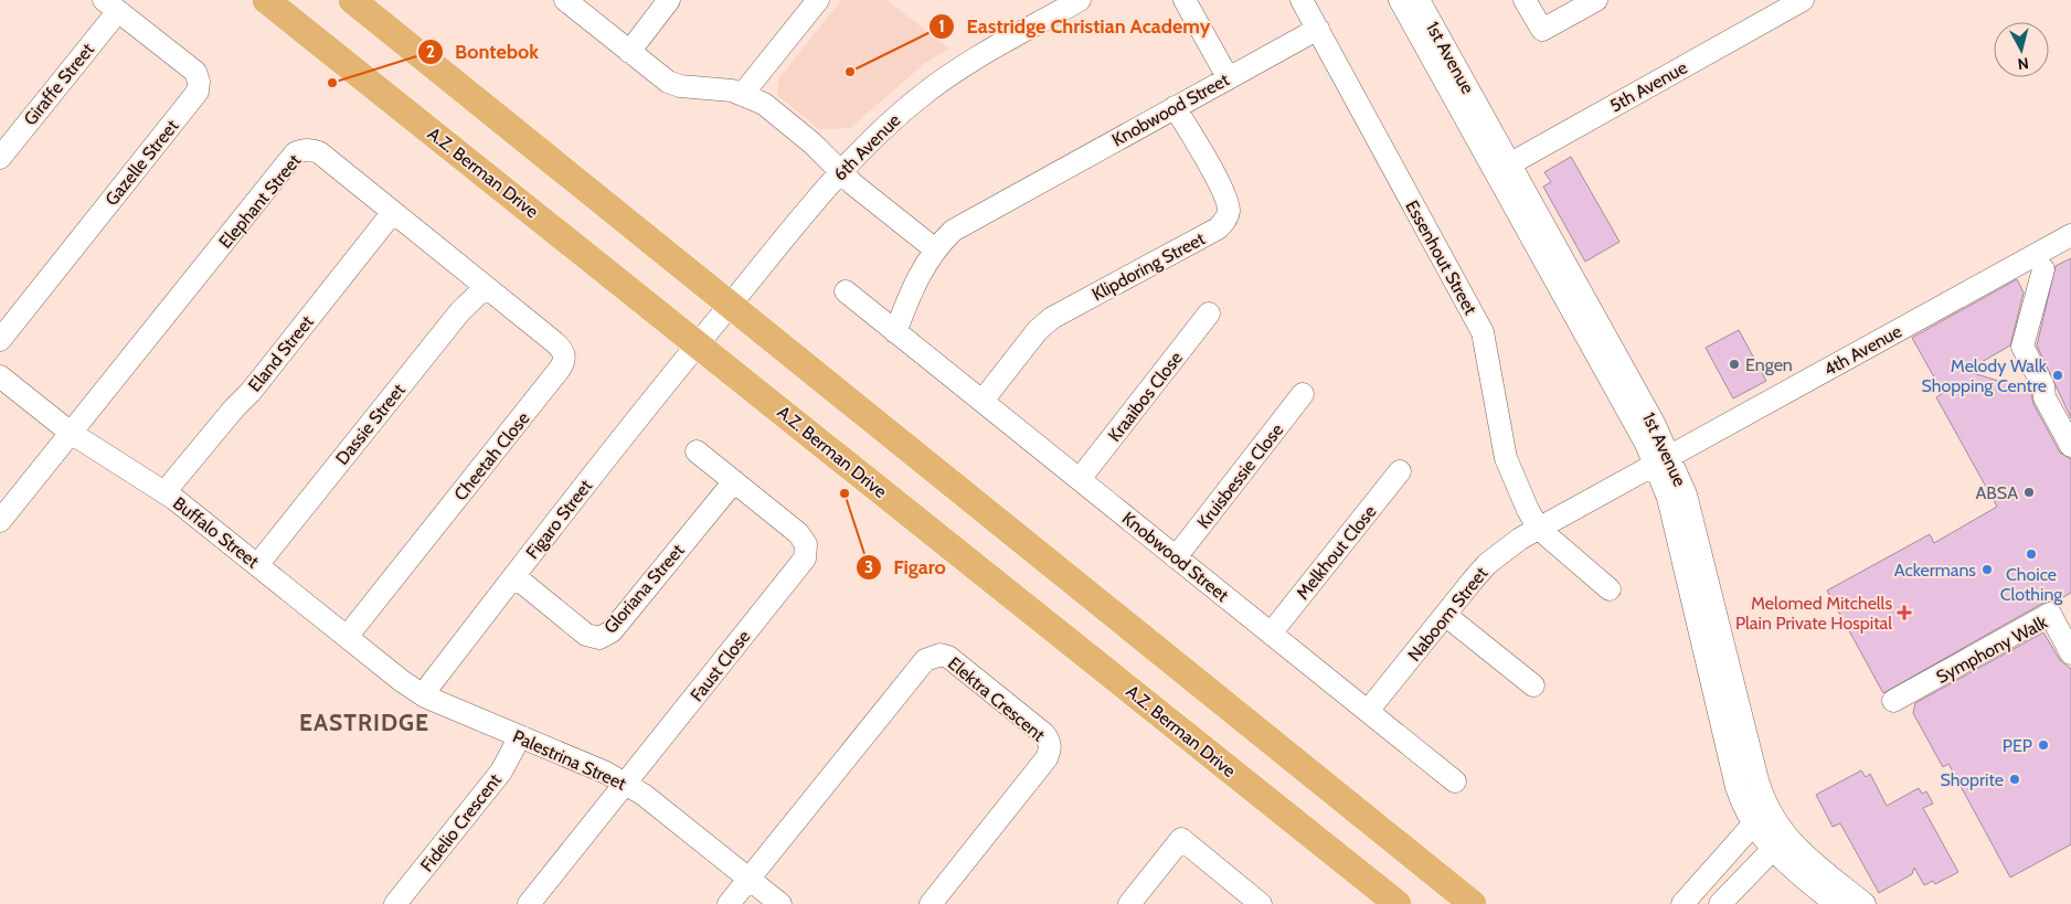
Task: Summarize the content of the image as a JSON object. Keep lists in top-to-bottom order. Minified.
{"streets":{"main road":["A.Z. Berman Drive"],"street":["1st Avenue","Giraffe Street","5th Avenue","Knobwood Street","6th Avenue","Gazelle Street","Elephant Street","Essenhout Street","Klipdoring Street","4th Avenue","Eland Street","Kraaibos Close","Dassie Street","Cheetah Close","Kruisbessie Close","Figaro Street","Buffalo Street","Melkhout Close","Gloriana Street","Naboom Street","Symphony Walk","Faust Close","Elektra Crescent","Palestrina Street","Fidelio Crescent"]},"crossings":[["1st Avenue","5th Avenue"],["1st Avenue","4th Avenue"],["1st Avenue","Naboom Street"],["Giraffe Street","Gazelle Street"],["Knobwood Street","Essenhout Street"],["Knobwood Street","Klipdoring Street"],["Knobwood Street","Kraaibos Close"],["Knobwood Street","Kruisbessie Close"],["Knobwood Street","Melkhout Close"],["Knobwood Street","Naboom Street"],["6th Avenue","A.Z. Berman Drive"],["6th Avenue","Figaro Street"],["A.Z. Berman Drive","Figaro Street"],["Elephant Street","Eland Street"],["Elephant Street","Dassie Street"],["Elephant Street","Cheetah Close"],["Elephant Street","Buffalo Street"],["Essenhout Street","Naboom Street"],["4th Avenue","Naboom Street"],["Eland Street","Buffalo Street"],["Dassie Street","Cheetah Close"],["Dassie Street","Buffalo Street"],["Cheetah Close","Buffalo Street"],["Figaro Street","Buffalo Street"],["Figaro Street","Gloriana Street"],["Figaro Street","Palestrina Street"],["Buffalo Street","Palestrina Street"],["Gloriana Street","Faust Close"],["Faust Close","Palestrina Street"],["Elektra Crescent","Palestrina Street"],["Palestrina Street","Fidelio Crescent"]],"districts":["EASTRIDGE"],"places":{"other":["Eastridge Christian Academy","Bontebok","Engen","Melody Walk Shopping Centre","ABSA","Figaro","Choice Clothing","Ackermans","PEP","Shoprite"],"health":["Melomed Mitchells Plain Private Hospital"]},"north":"bottom"}
